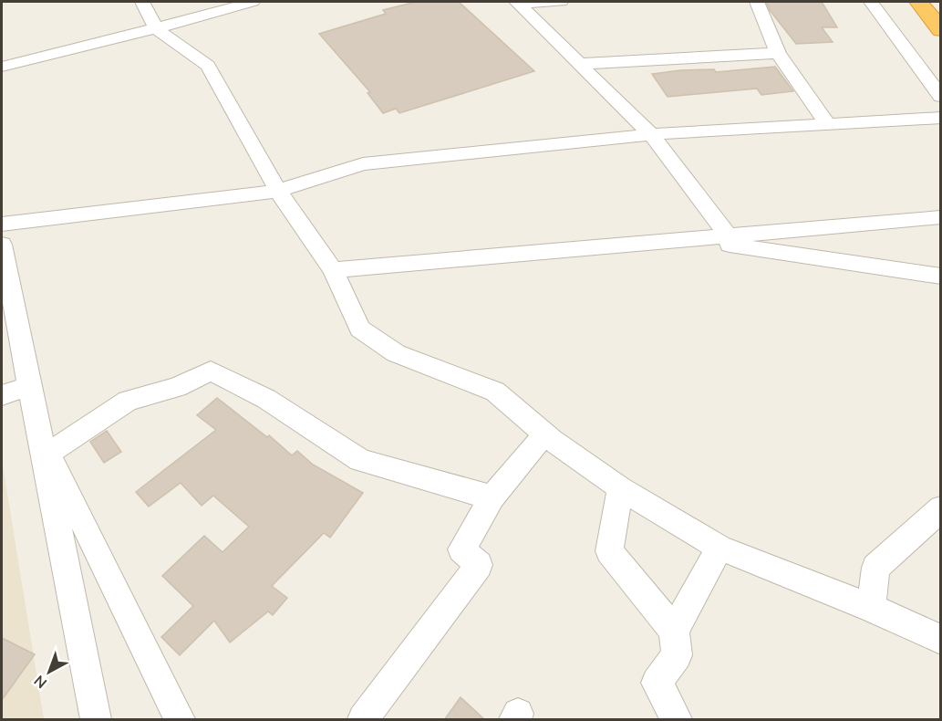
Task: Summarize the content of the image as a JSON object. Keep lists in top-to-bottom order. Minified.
{"north":"bottom left"}
